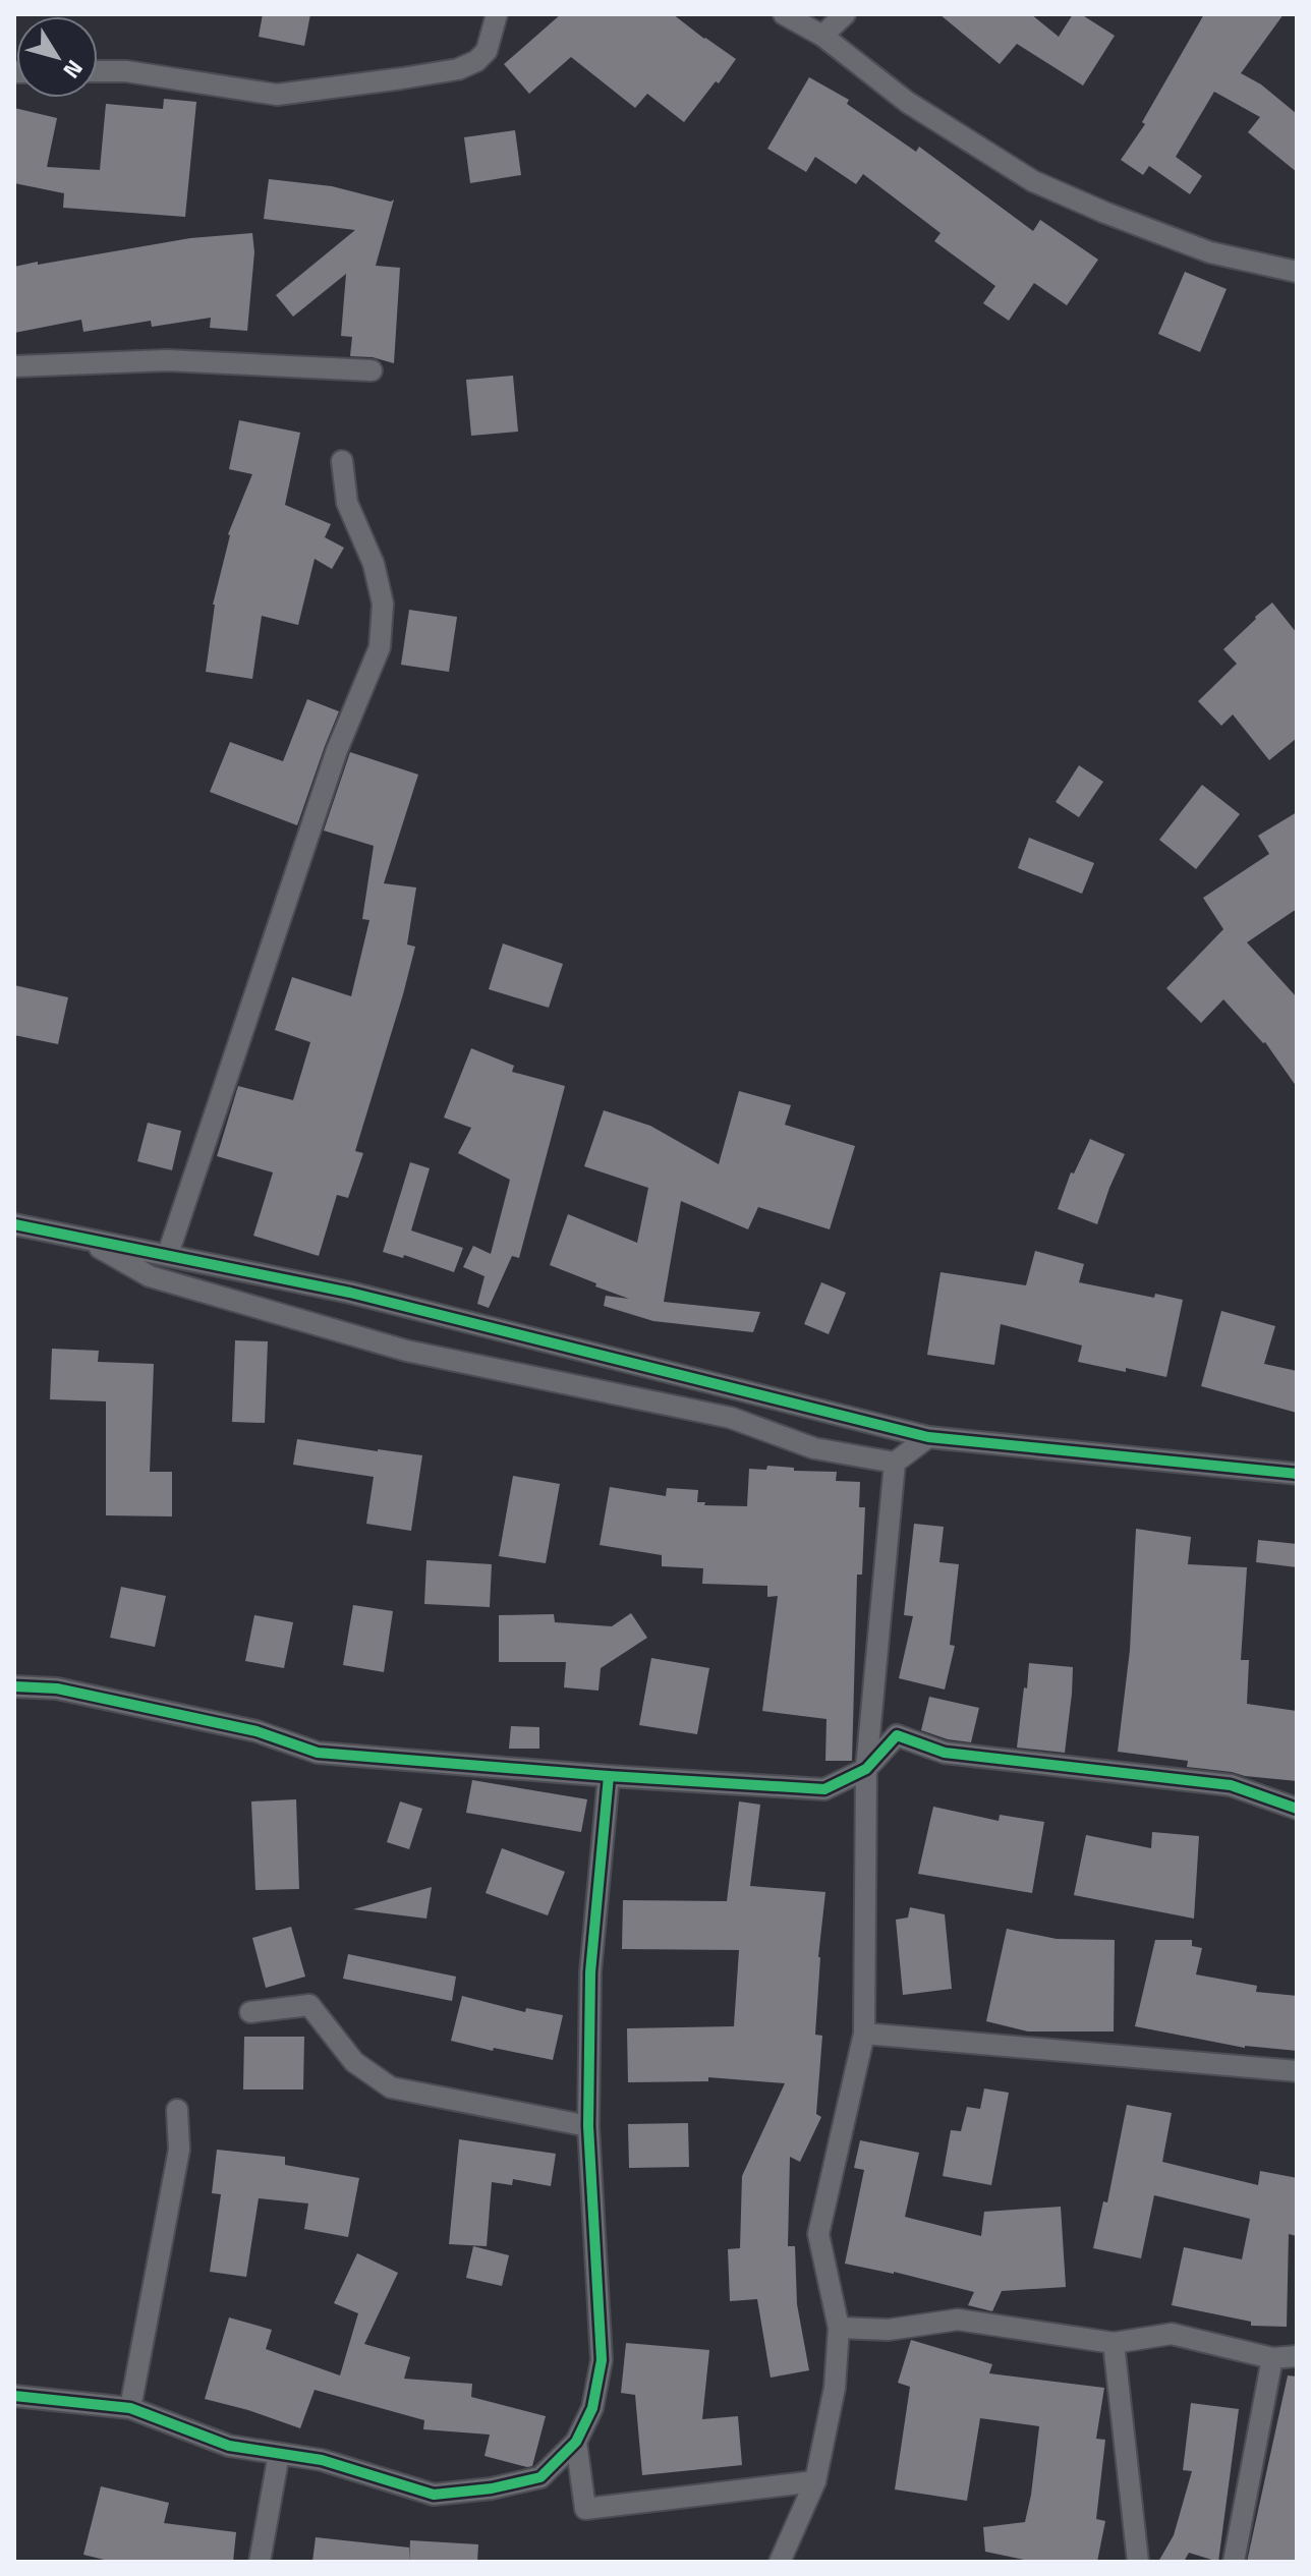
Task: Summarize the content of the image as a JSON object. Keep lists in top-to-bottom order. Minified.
{"north":"bottom right"}
